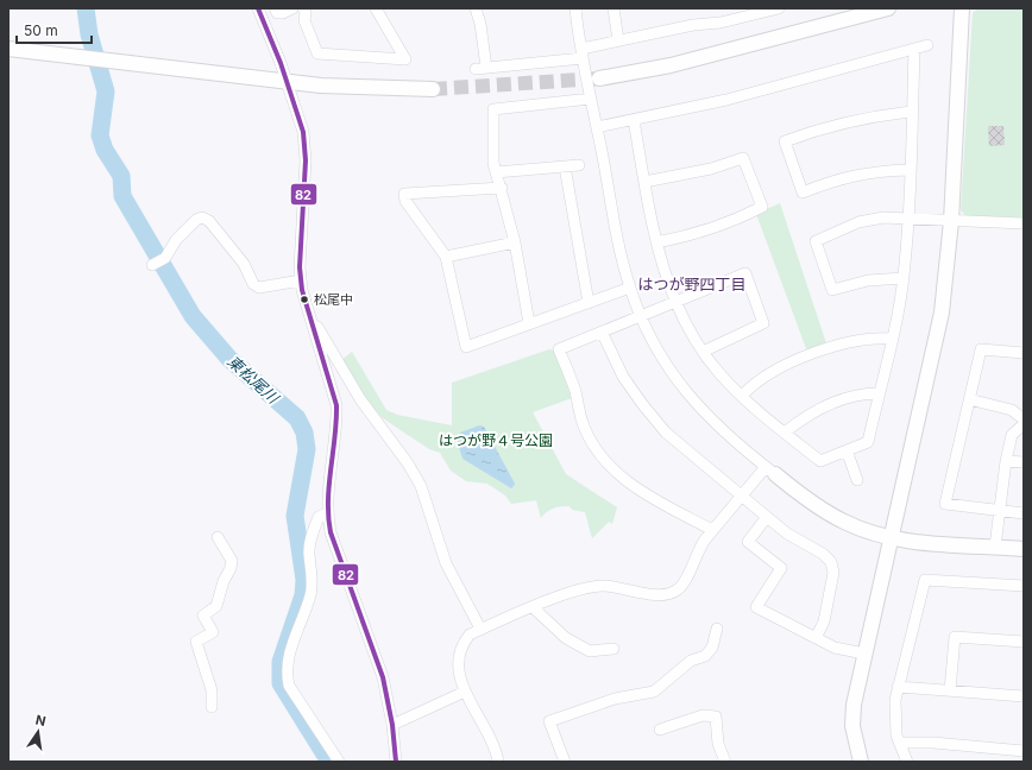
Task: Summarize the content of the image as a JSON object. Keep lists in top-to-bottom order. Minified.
{"districts":["はつが野四丁目"],"water":["東松尾川"],"parks":["はつが野４号公園"],"places":["松尾中"],"lines":["transit line 82"],"scale_bar":"50 m","north":"top"}
